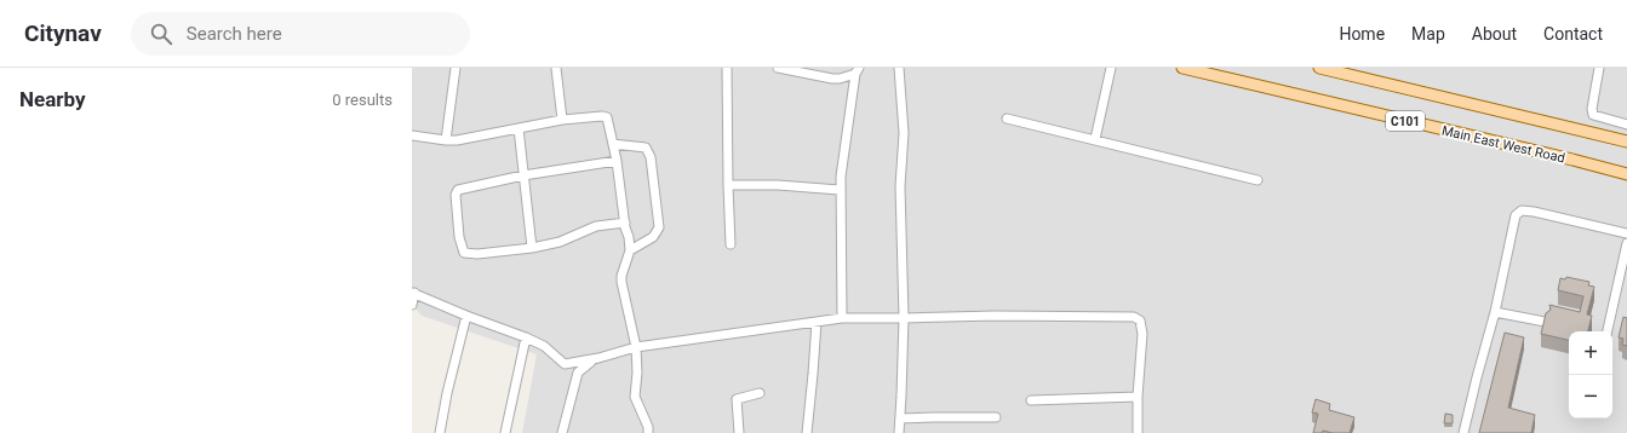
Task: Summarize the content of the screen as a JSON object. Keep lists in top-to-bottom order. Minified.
{"streets":{"main road":["C101","Main East West Road"]},"page":{"header":"Citynav","search":"Search here","nav":["Home","Map","About","Contact"],"heading":["Nearby","0 results"],"map_buttons":["+","−"]}}
